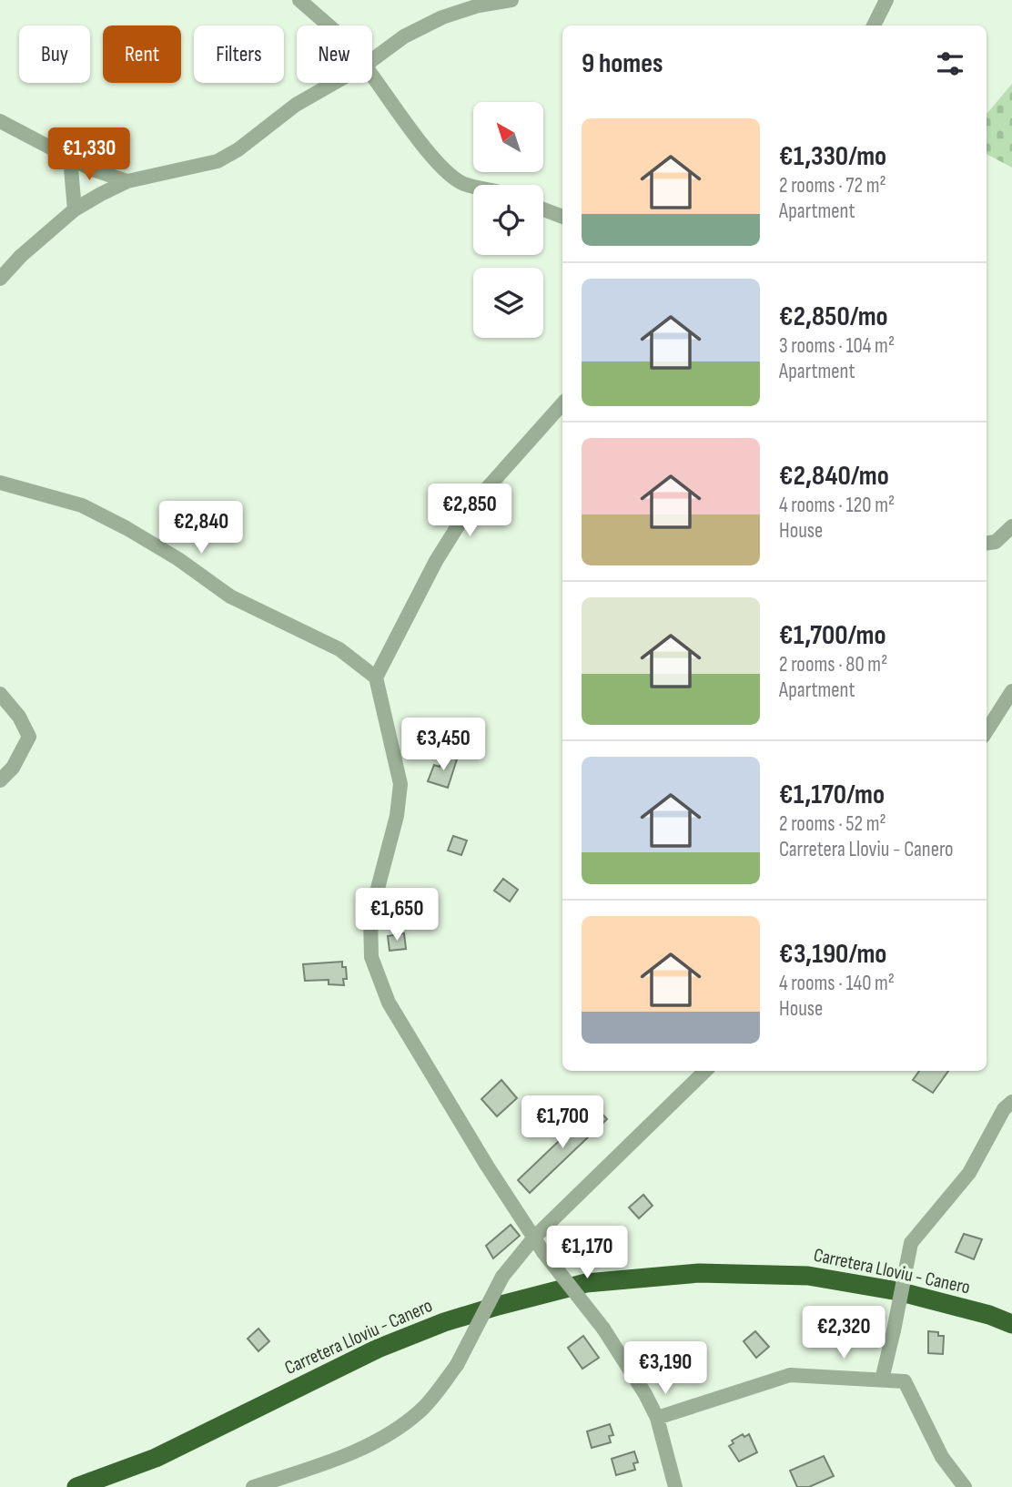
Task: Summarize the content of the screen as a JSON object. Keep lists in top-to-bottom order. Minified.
{"streets":{"highway":["Carretera Lloviu - Canero"]},"north":"top left","page":{"chip":["Buy","Rent","Filters","New"],"heading":"9 homes","list":[{"name":"€1,330/mo","note":"2 rooms · 72 m² · Apartment"},{"name":"€2,850/mo","note":"3 rooms · 104 m² · Apartment"},{"name":"€2,840/mo","note":"4 rooms · 120 m² · House"},{"name":"€1,700/mo","note":"2 rooms · 80 m² · Apartment"},{"name":"€1,170/mo","note":"2 rooms · 52 m² · Carretera Lloviu - Canero"},{"name":"€3,190/mo","note":"4 rooms · 140 m² · House"}],"price":["€1,330","€2,850","€2,840","€3,450","€1,650","€1,700","€1,170","€2,320","€3,190"]}}
